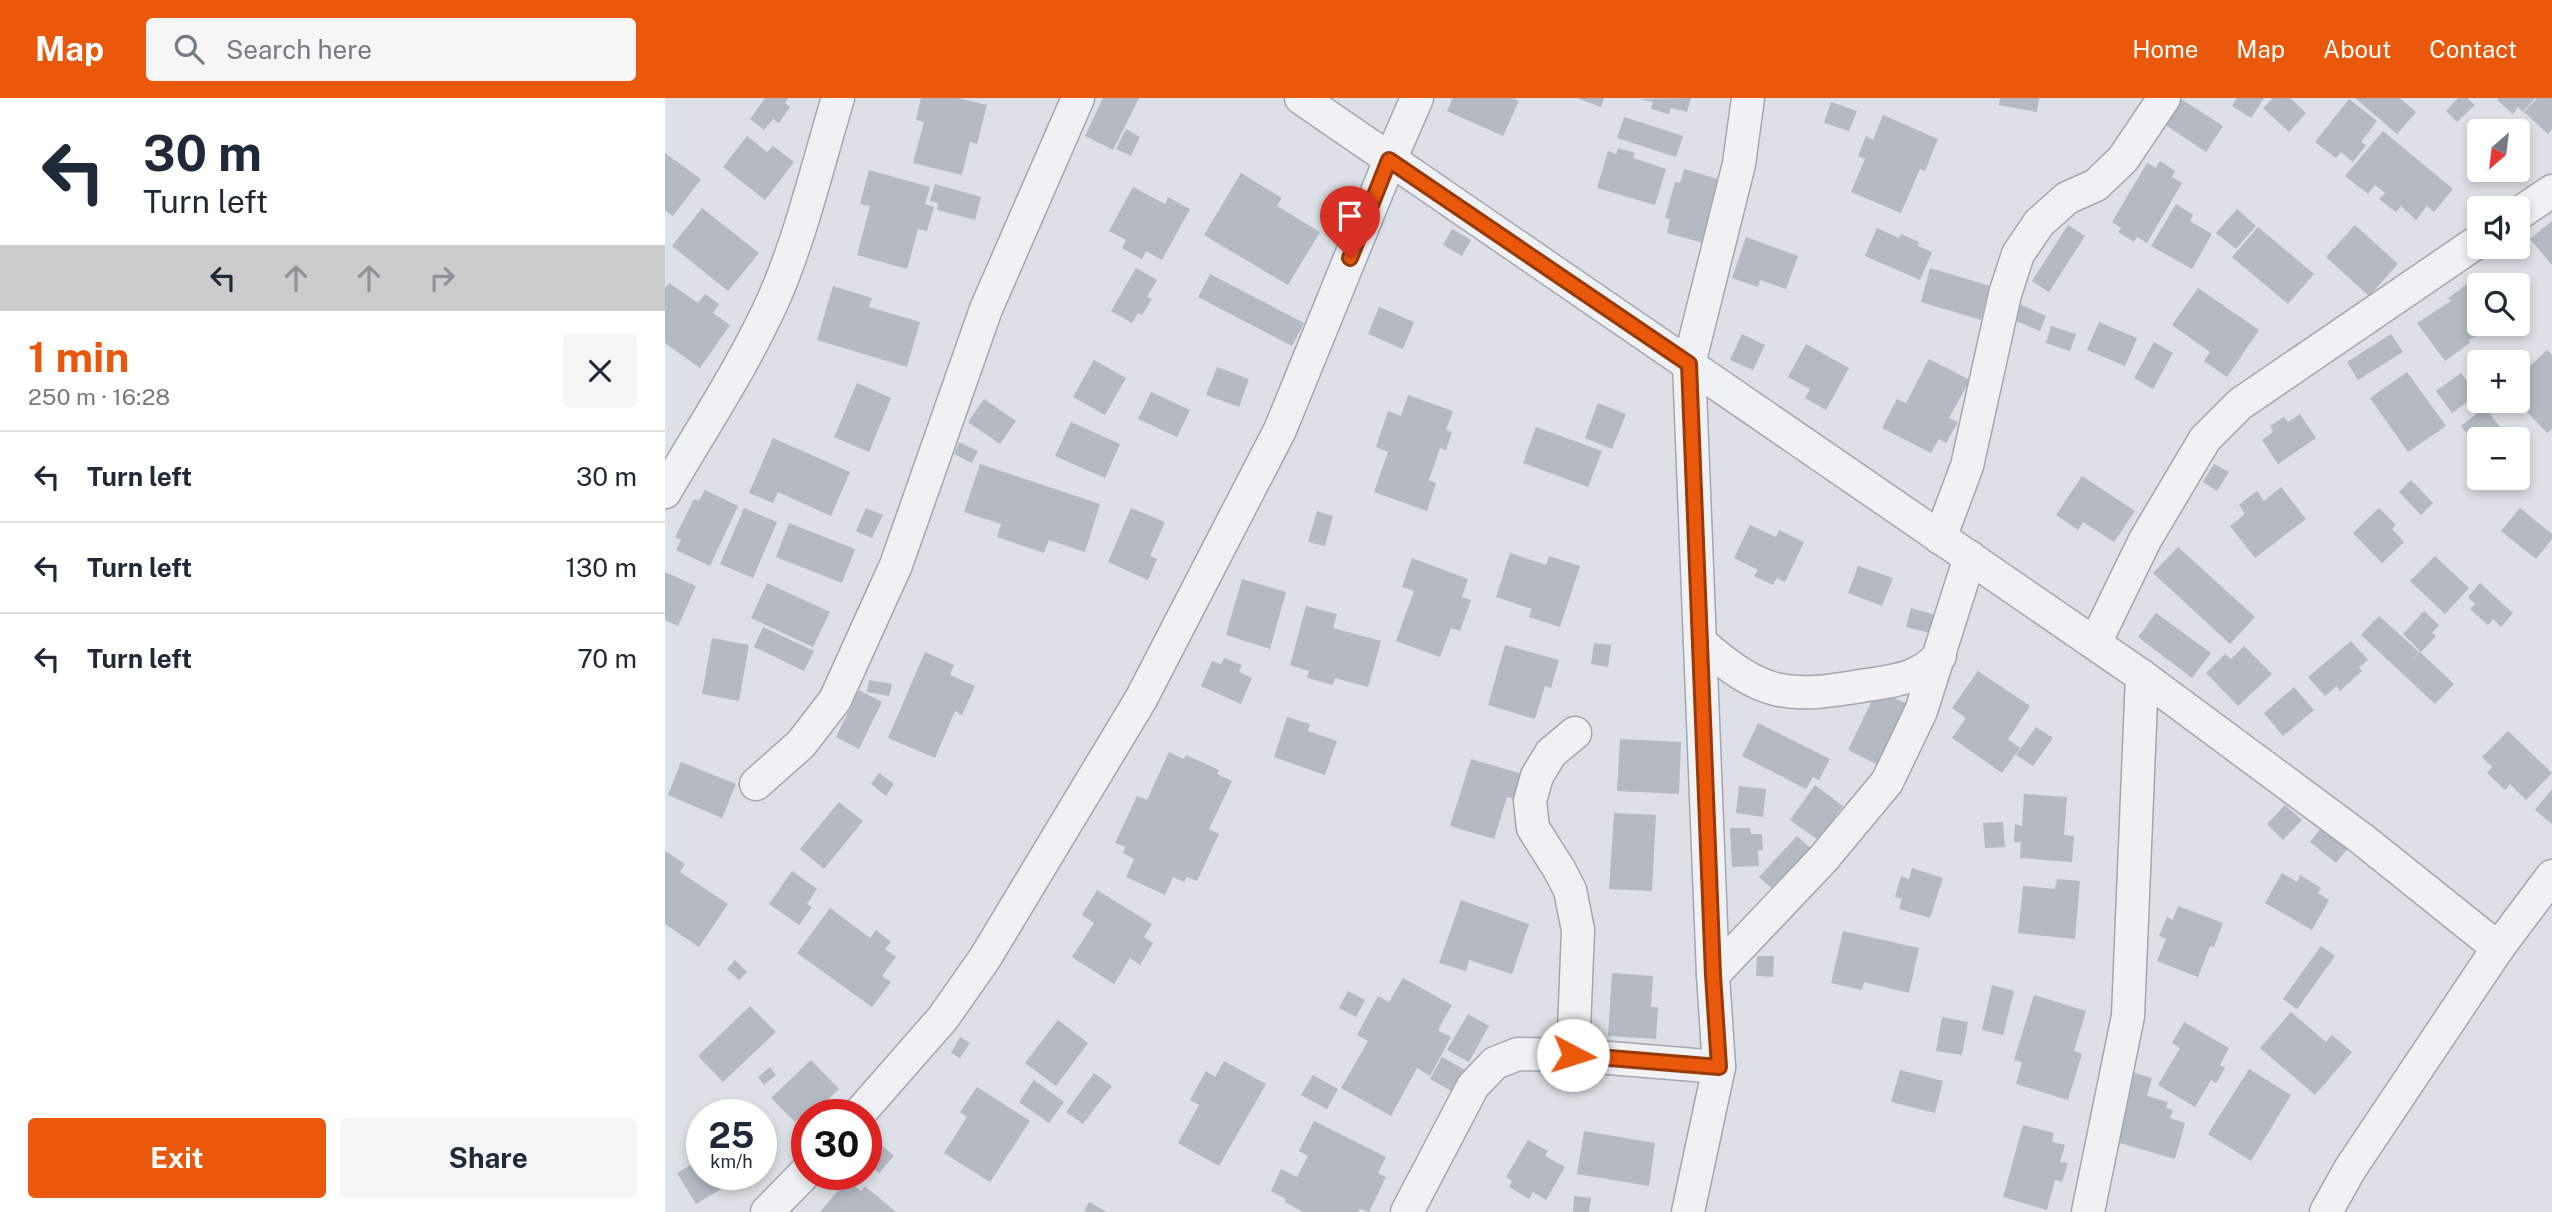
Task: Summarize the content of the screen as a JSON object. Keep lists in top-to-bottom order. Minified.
{"north":"bottom left","page":{"header":"Map","search":"Search here","nav":["Home","Map","About","Contact"],"turn":["30 m","Turn left"],"map_buttons":["+","−"],"heading":["1 min","250 m · 16:28"],"list":[{"name":"Turn left","value":"30 m"},{"name":"Turn left","value":"130 m"},{"name":"Turn left","value":"70 m"}],"speed":"25 km/h","limit":"30","buttons":["Exit","Share"]}}
